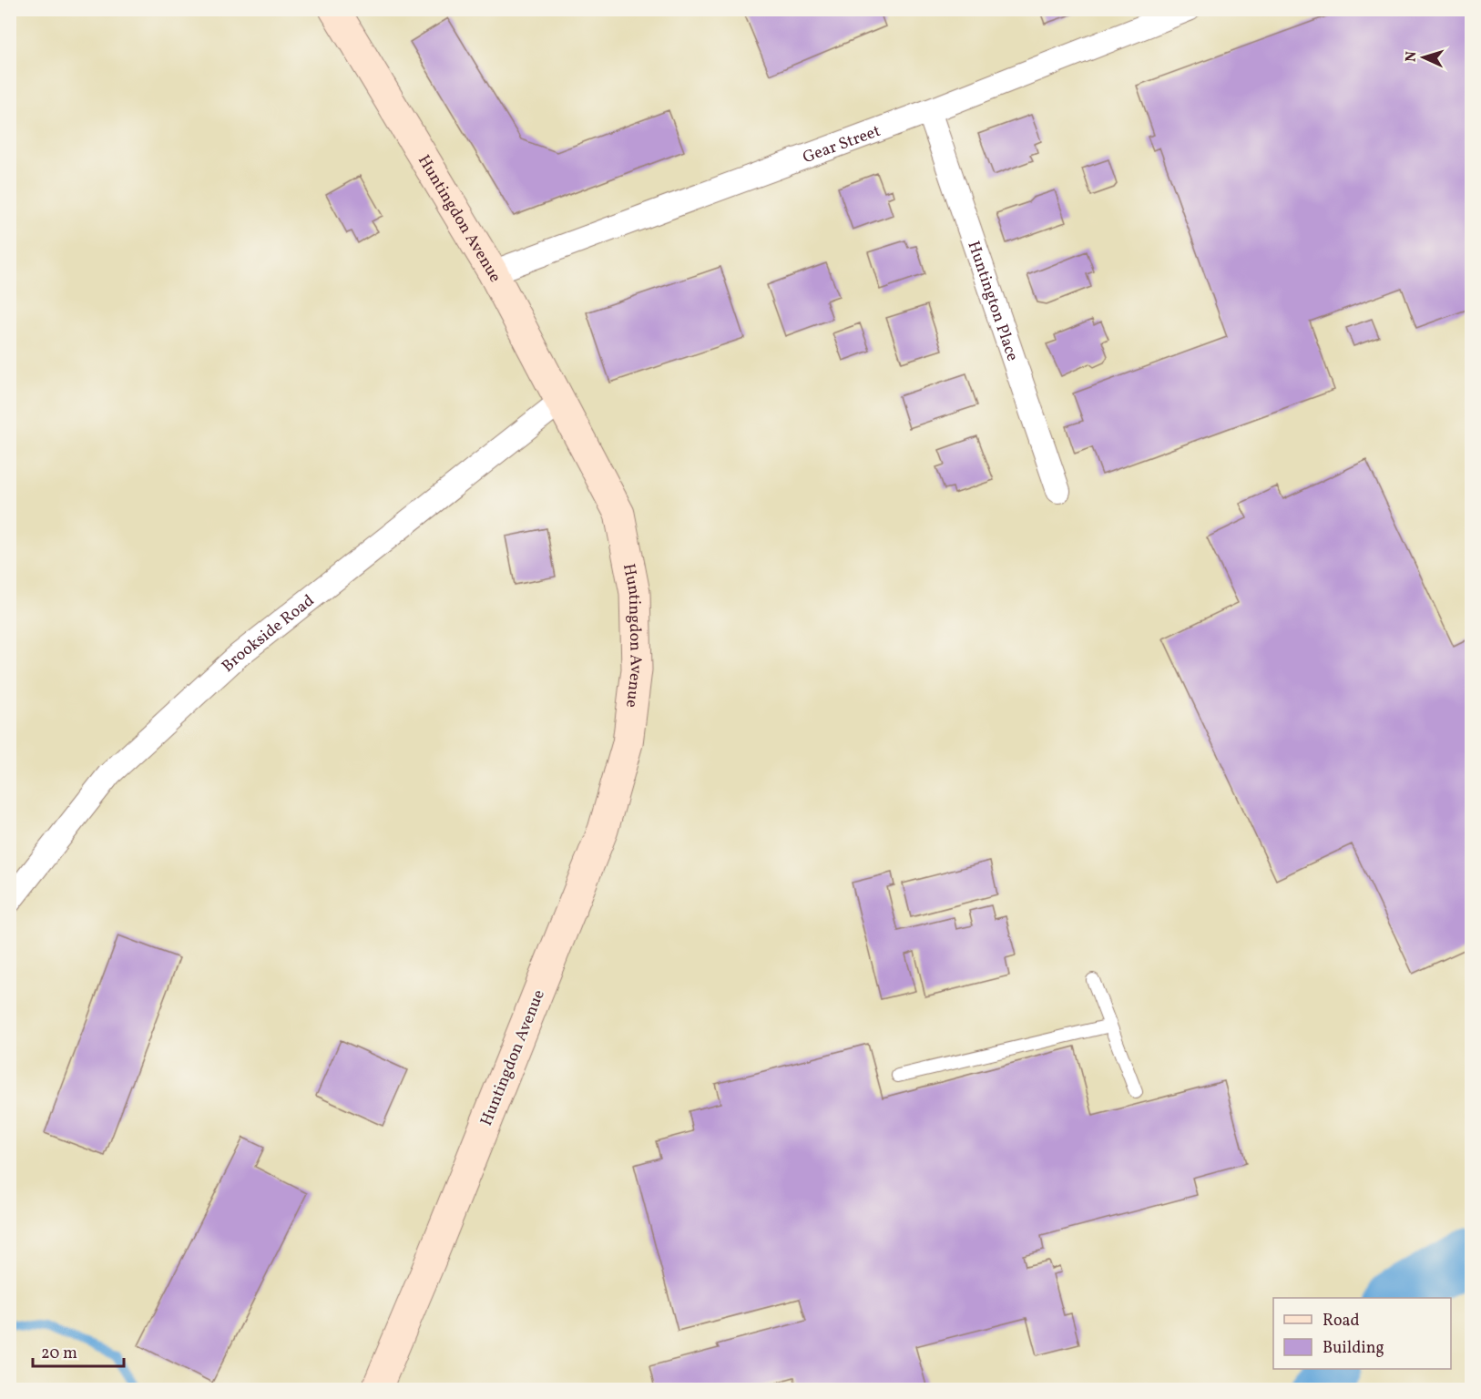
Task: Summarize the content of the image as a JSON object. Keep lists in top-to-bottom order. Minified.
{"streets":{"main road":["Huntingdon Avenue"],"street":["Gear Street","Huntington Place","Brookside Road"]},"crossings":[["Gear Street","Huntingdon Avenue"],["Gear Street","Huntington Place"],["Huntingdon Avenue","Brookside Road"]],"legend":["Road","Building"],"scale_bar":"20 m","north":"left"}
